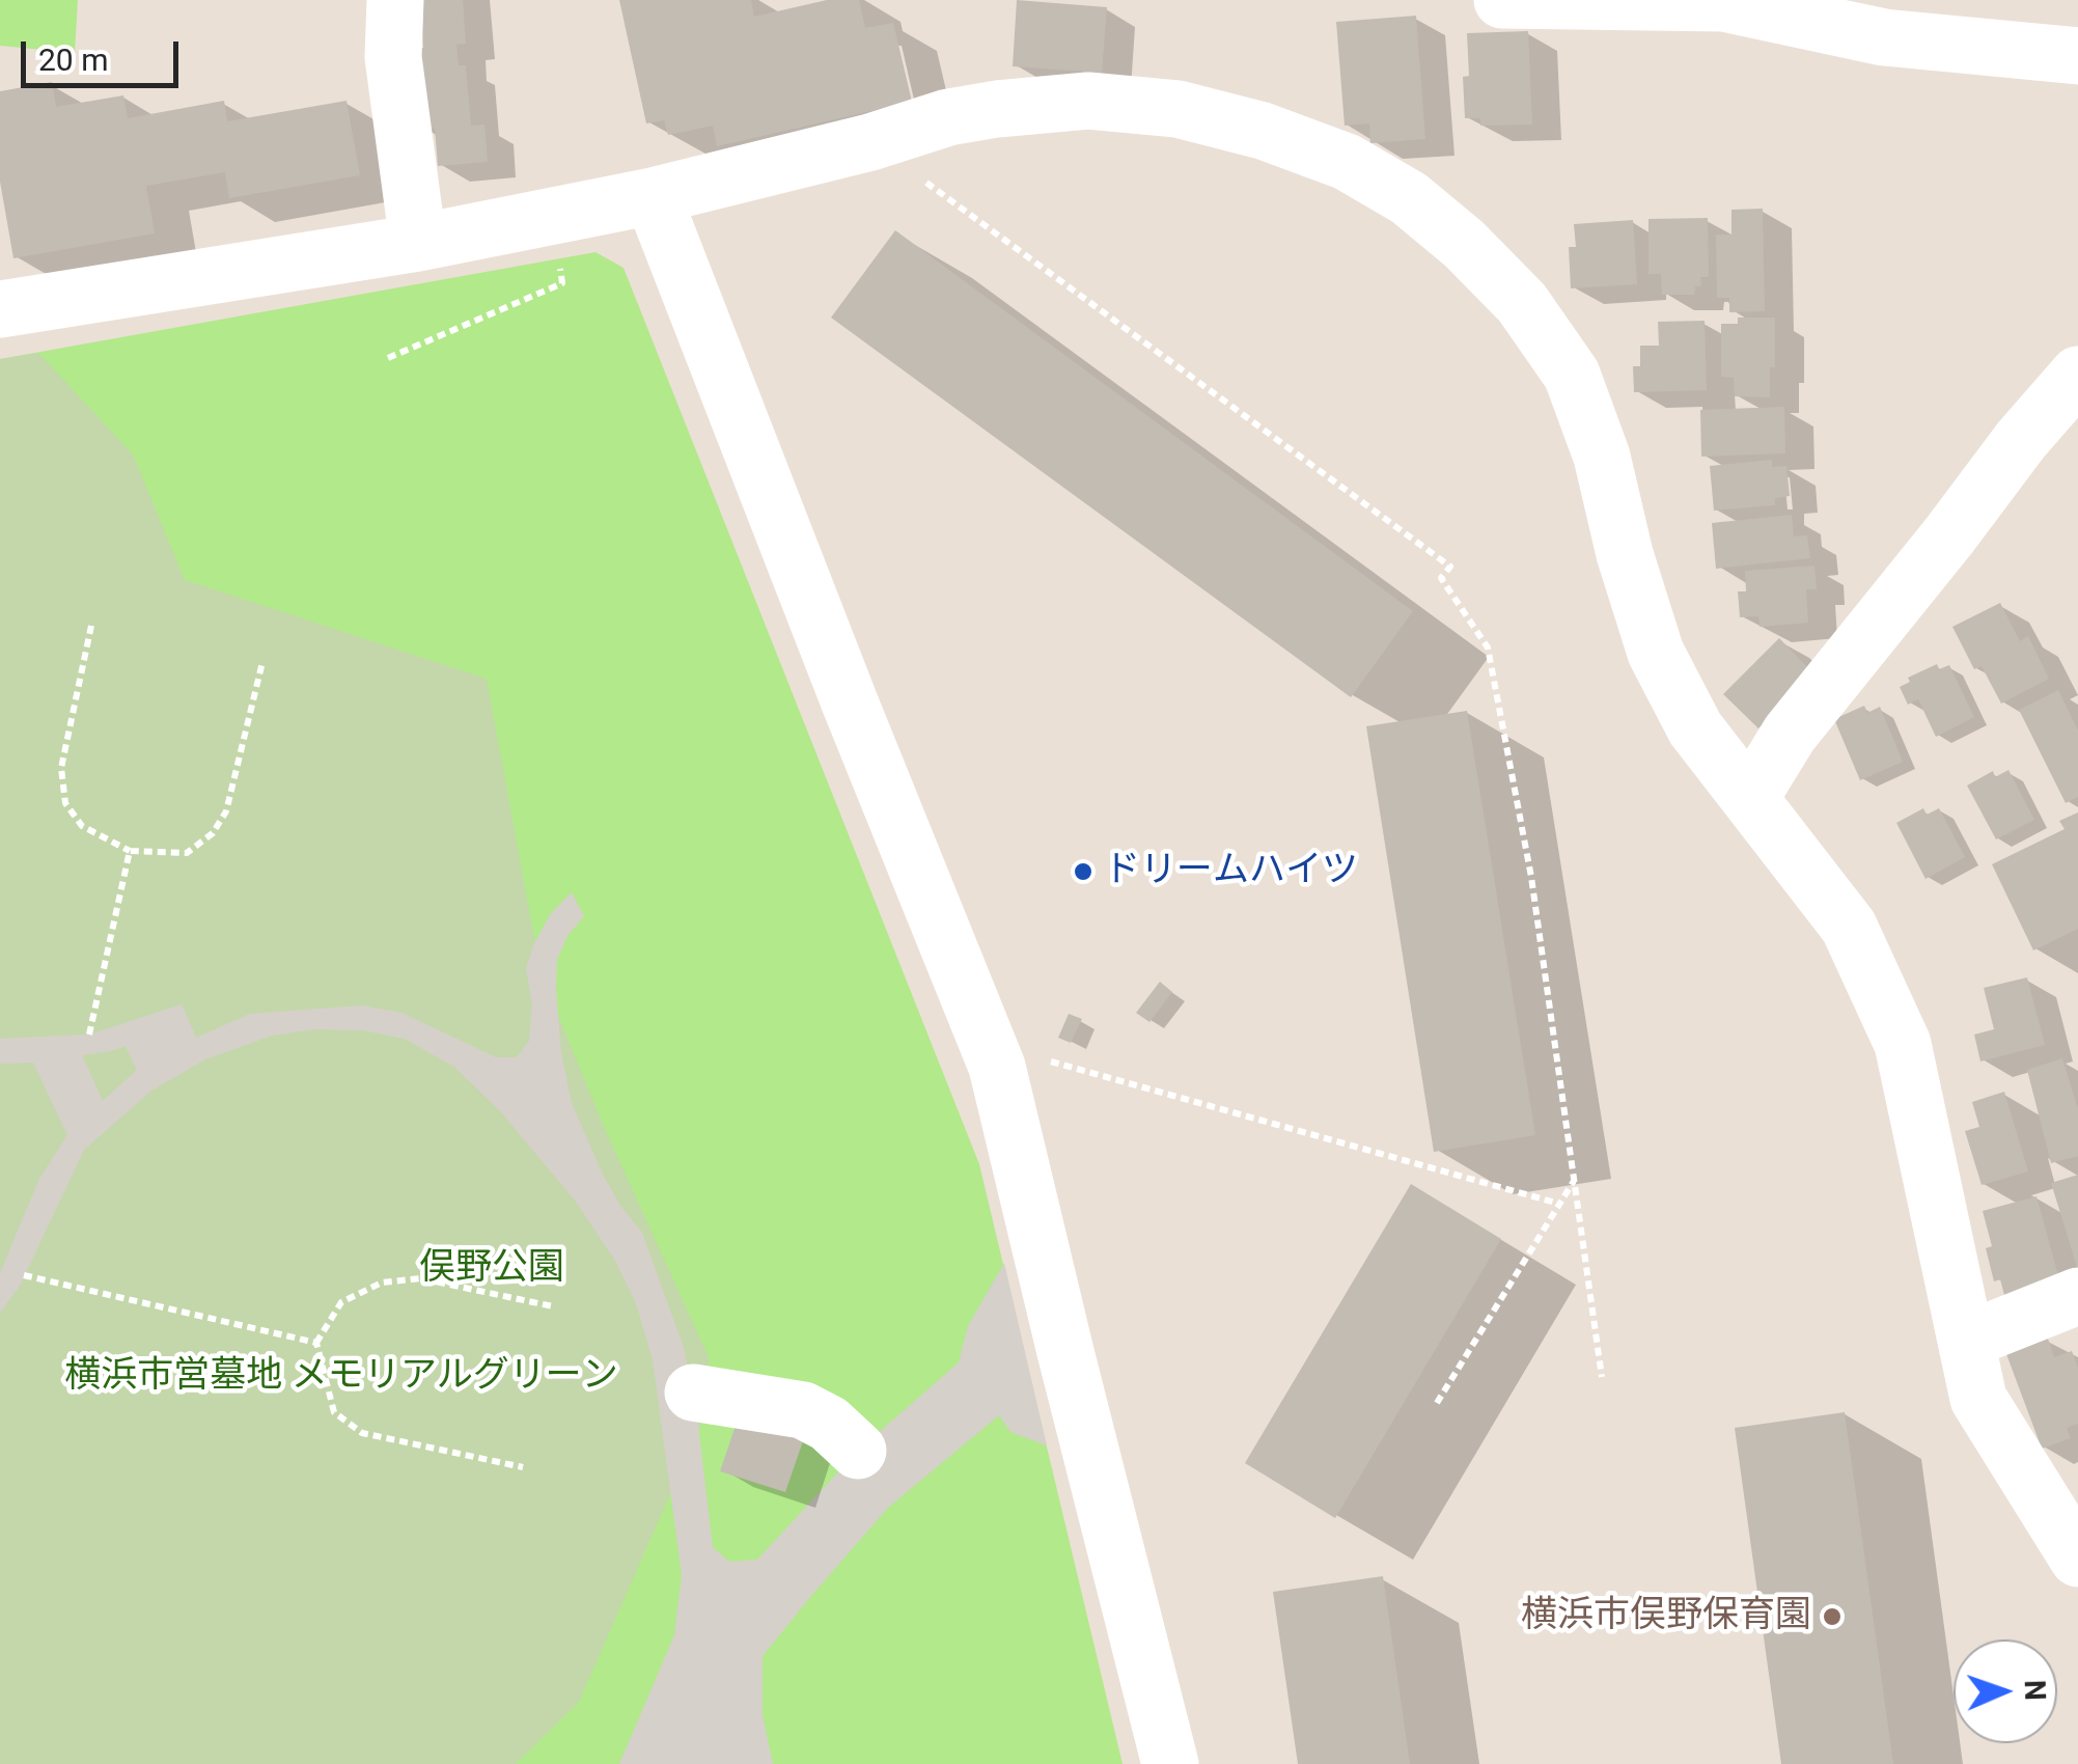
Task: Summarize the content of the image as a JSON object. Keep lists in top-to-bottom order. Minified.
{"parks":["俣野公園","横浜市営墓地 メモリアルグリーン"],"places":["ドリームハイツ","横浜市俣野保育園"],"scale_bar":"20 m","north":"right"}
